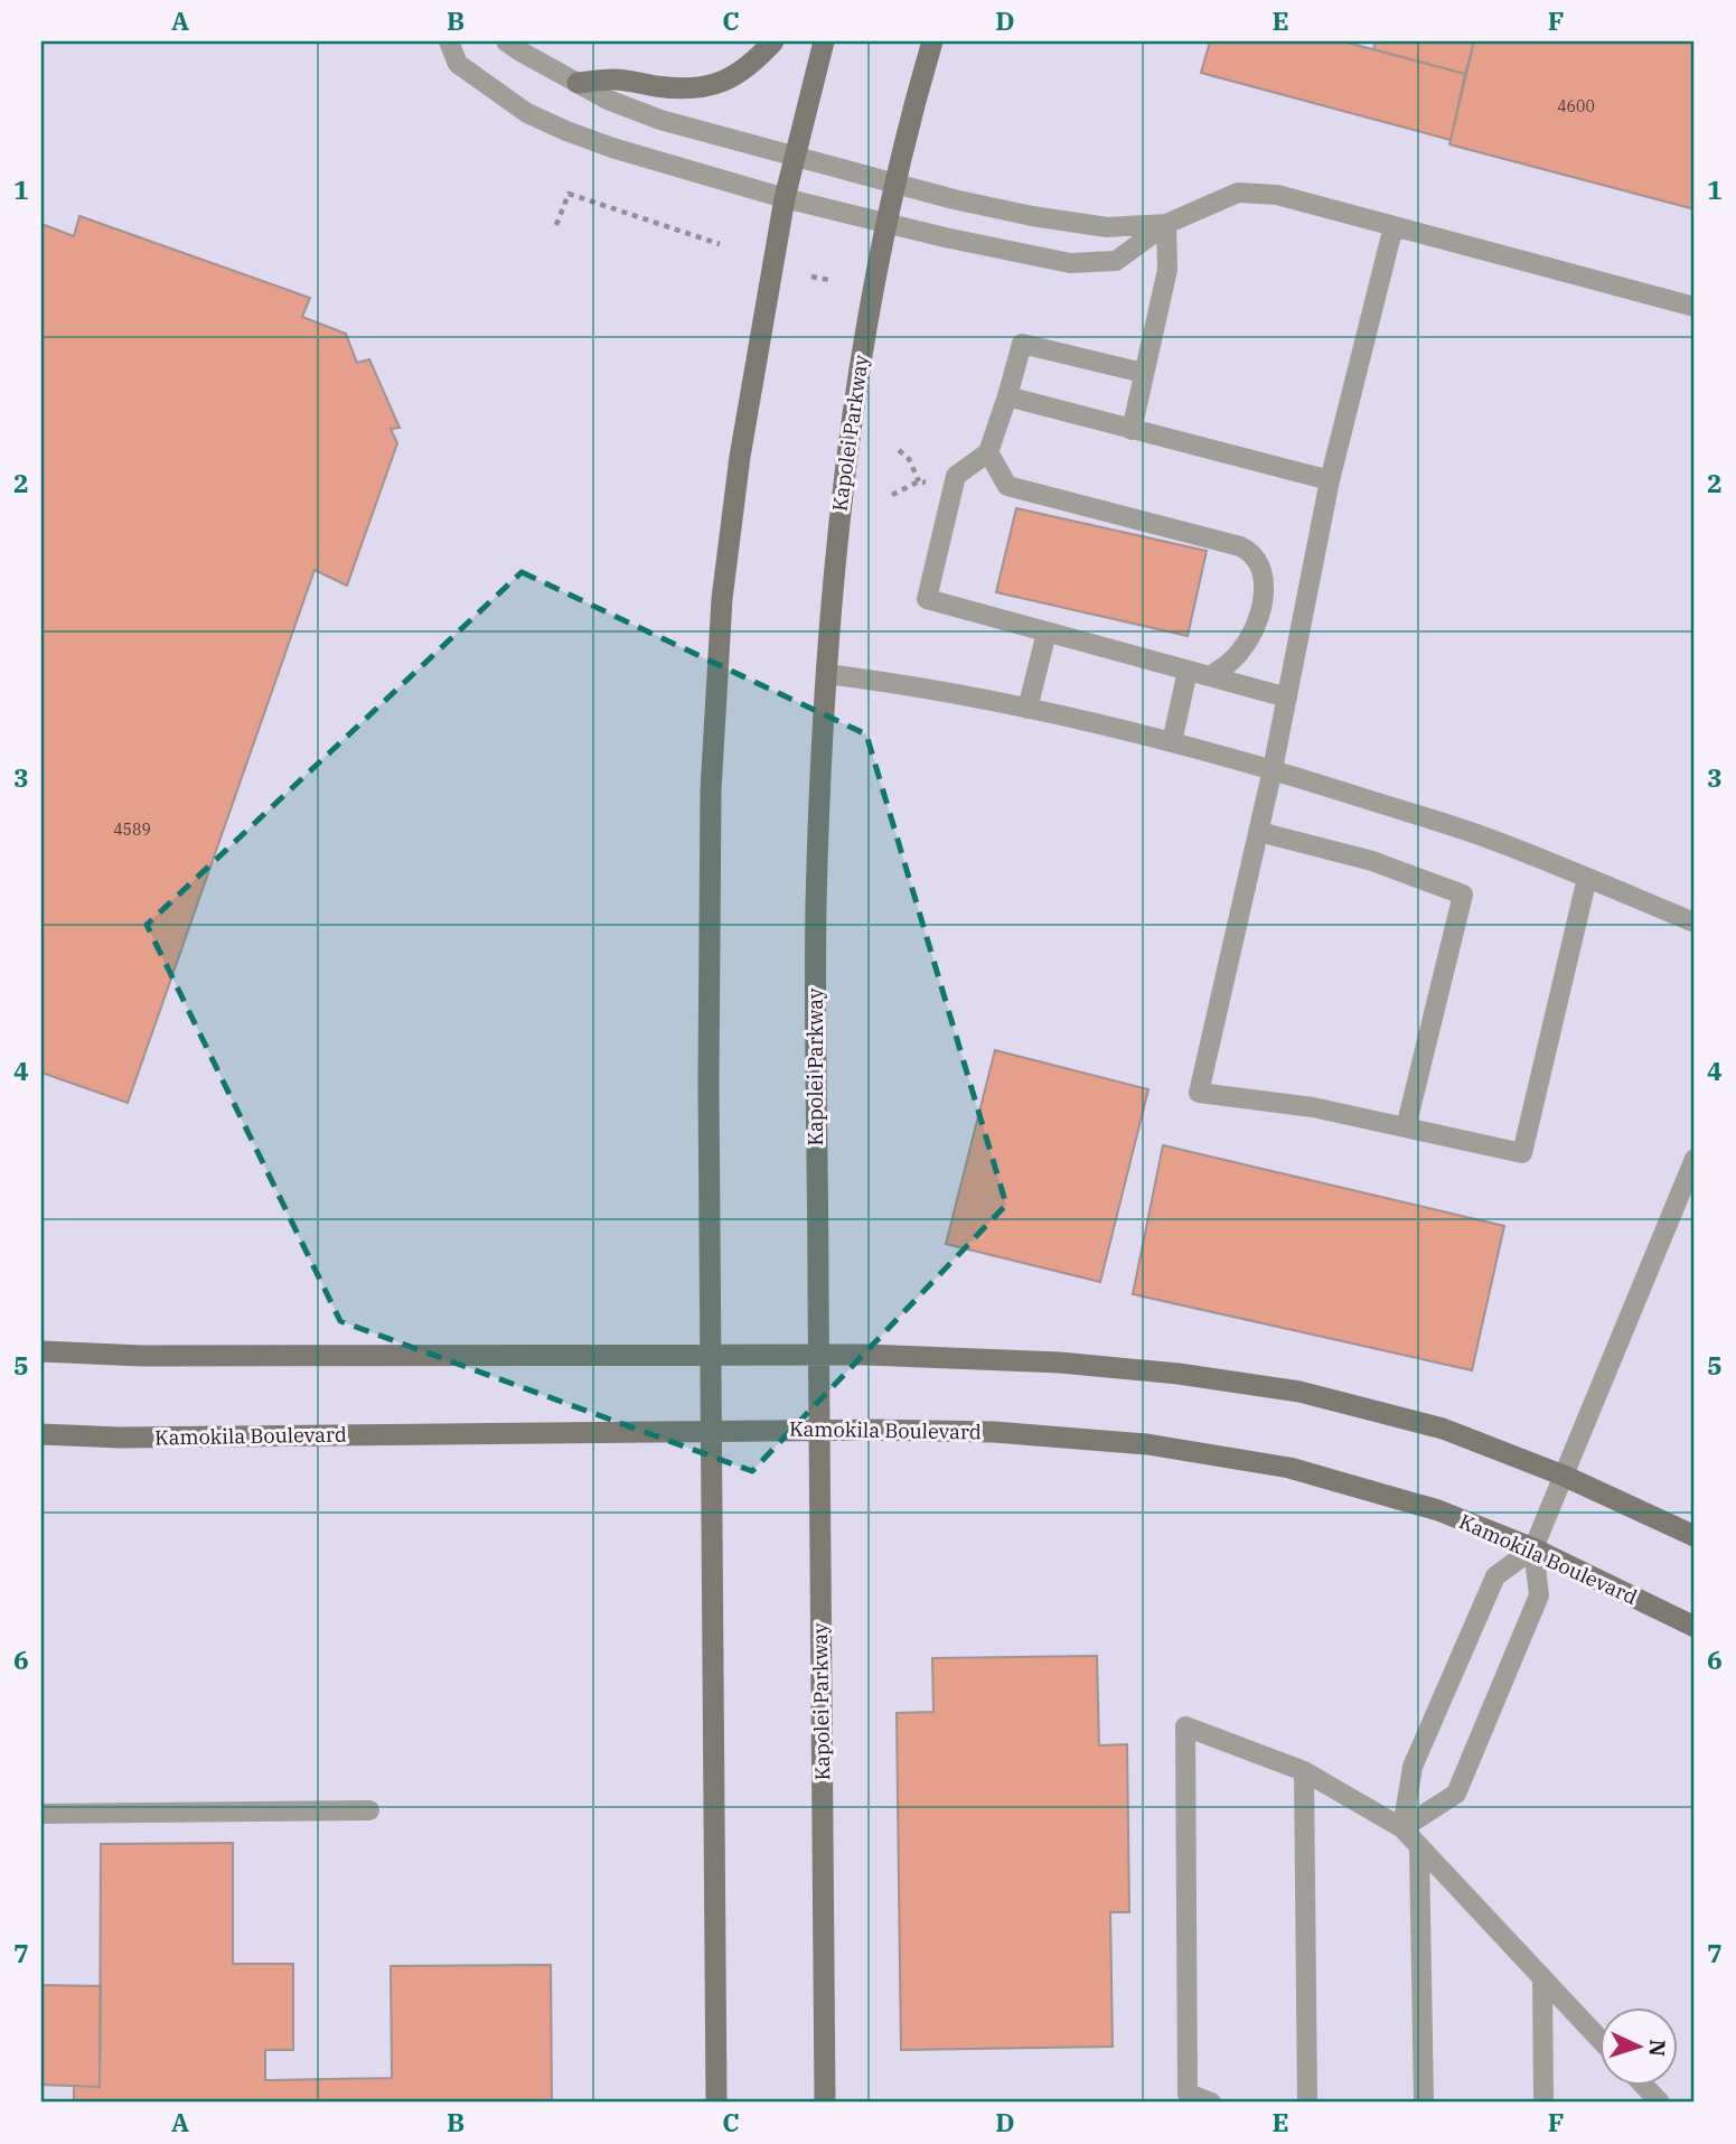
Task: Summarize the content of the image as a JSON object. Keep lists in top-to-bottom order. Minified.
{"streets":{"main road":["Kapolei Parkway","Kamokila Boulevard"]},"crossings":[["Kapolei Parkway","Kamokila Boulevard"]],"house_numbers":["4600","4589"],"north":"right","grid":{"columns":["A","B","C","D","E","F"],"rows":["1","2","3","4","5","6","7"]}}
